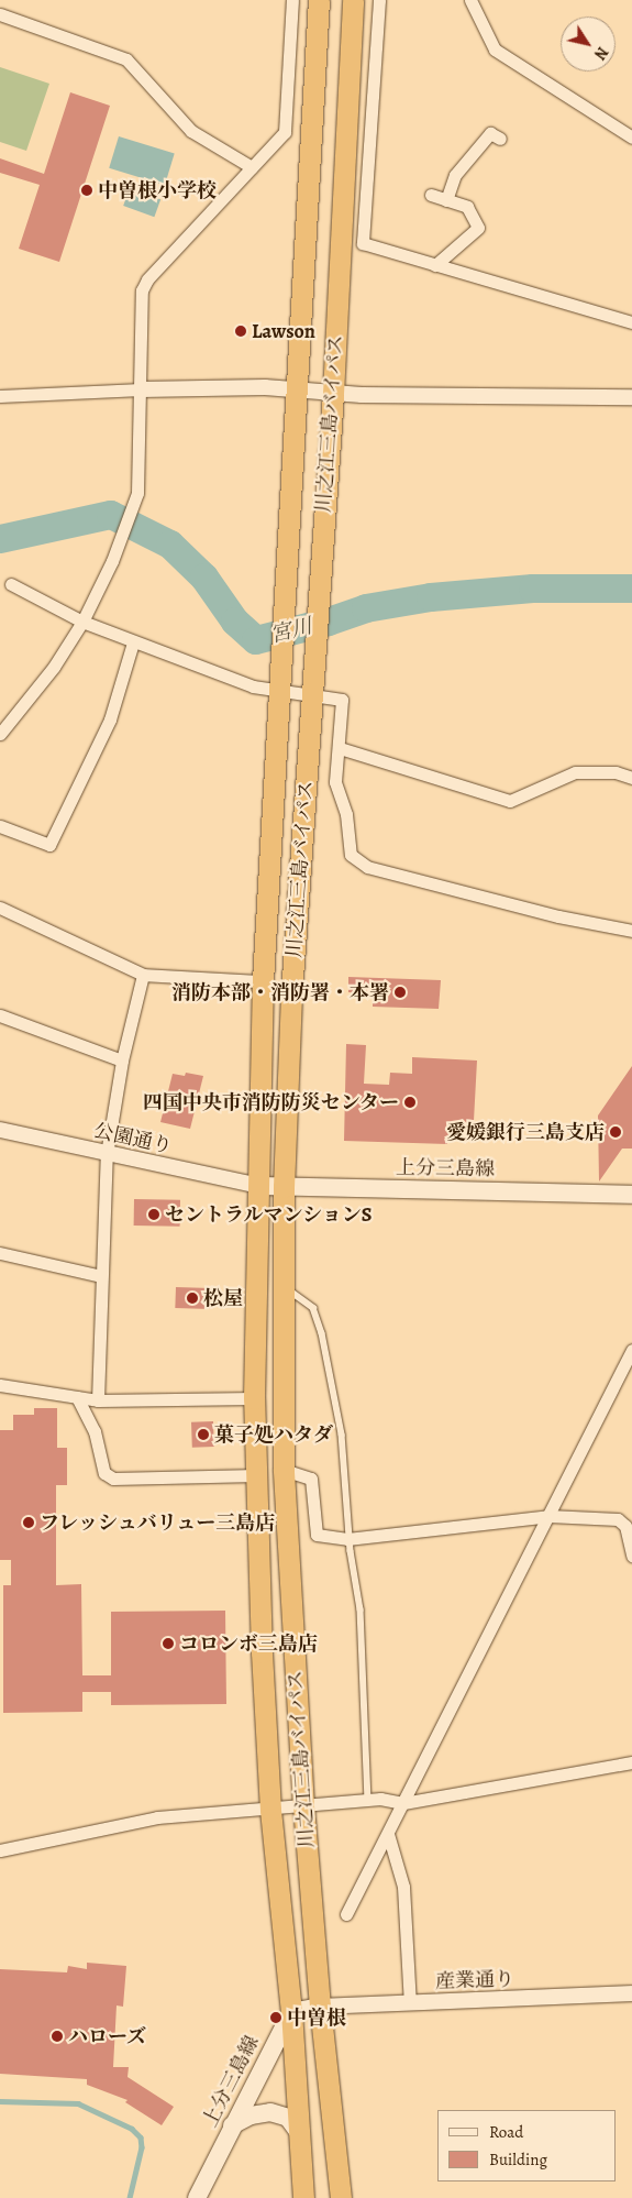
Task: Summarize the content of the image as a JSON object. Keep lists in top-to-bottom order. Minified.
{"streets":{"highway":["川之江三島バイパス"],"main road":["上分三島線"],"street":["公園通り","産業通り"]},"crossings":[["川之江三島バイパス","公園通り"],["川之江三島バイパス","上分三島線"],["川之江三島バイパス","産業通り"],["公園通り","上分三島線"]],"water":["宮川"],"places":["中曽根小学校","Lawson","消防本部・消防署・本署","四国中央市消防防災センター","愛媛銀行三島支店","セントラルマンションS","松屋","菓子処ハタダ","フレッシュバリュー三島店","コロンボ三島店","中曽根","ハローズ"],"legend":["Road","Building"],"north":"bottom right"}
